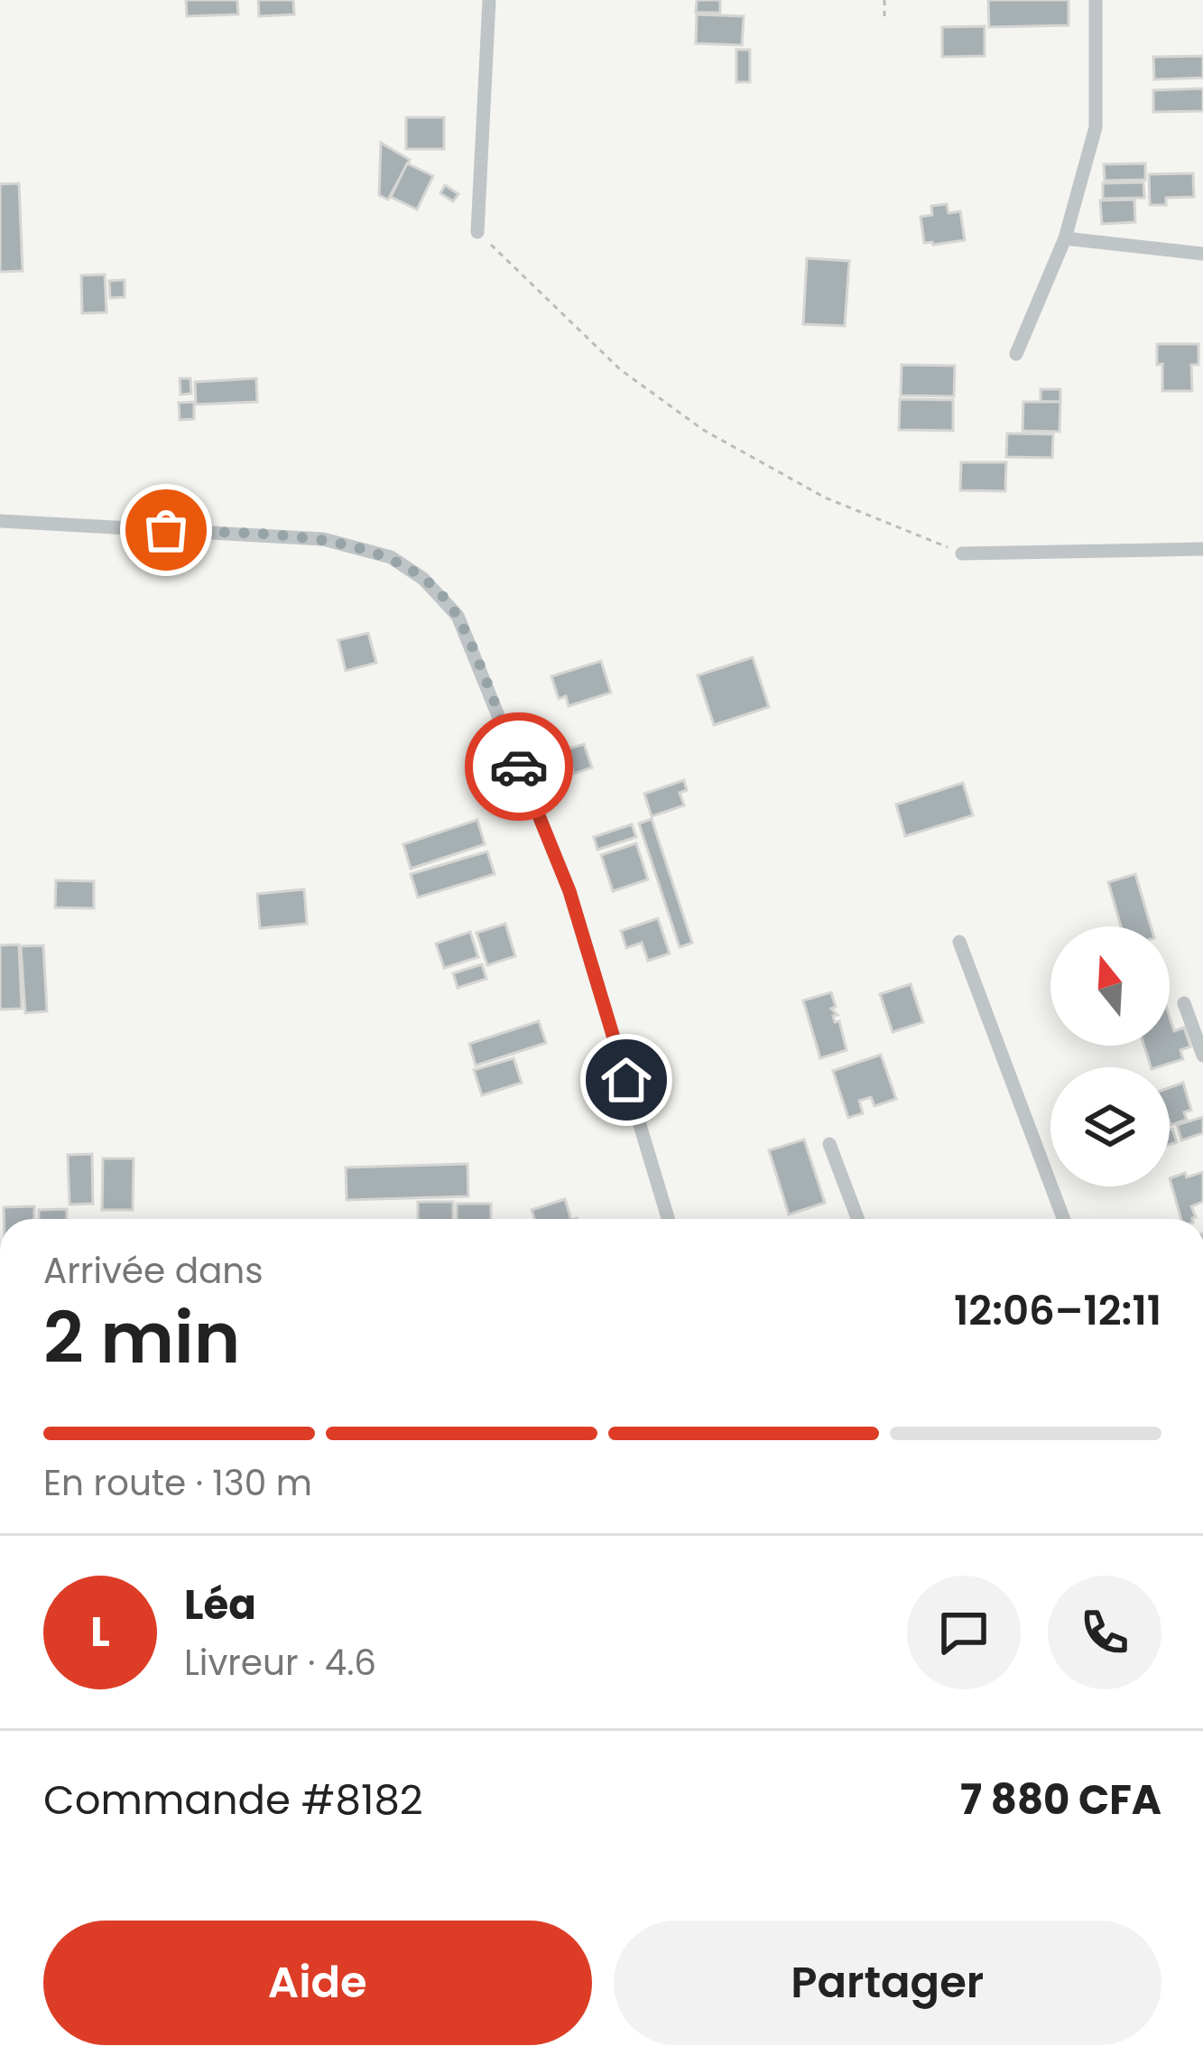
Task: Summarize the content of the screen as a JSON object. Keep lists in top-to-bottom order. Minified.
{"north":"top","page":{"heading":["2 min","Arrivée dans","12:06–12:11"],"panel":["Léa","Livreur · 4.6","Commande #8182","7 880 CFA"],"bar":"En route · 130 m","round":"L","buttons":["Aide","Partager"]}}
